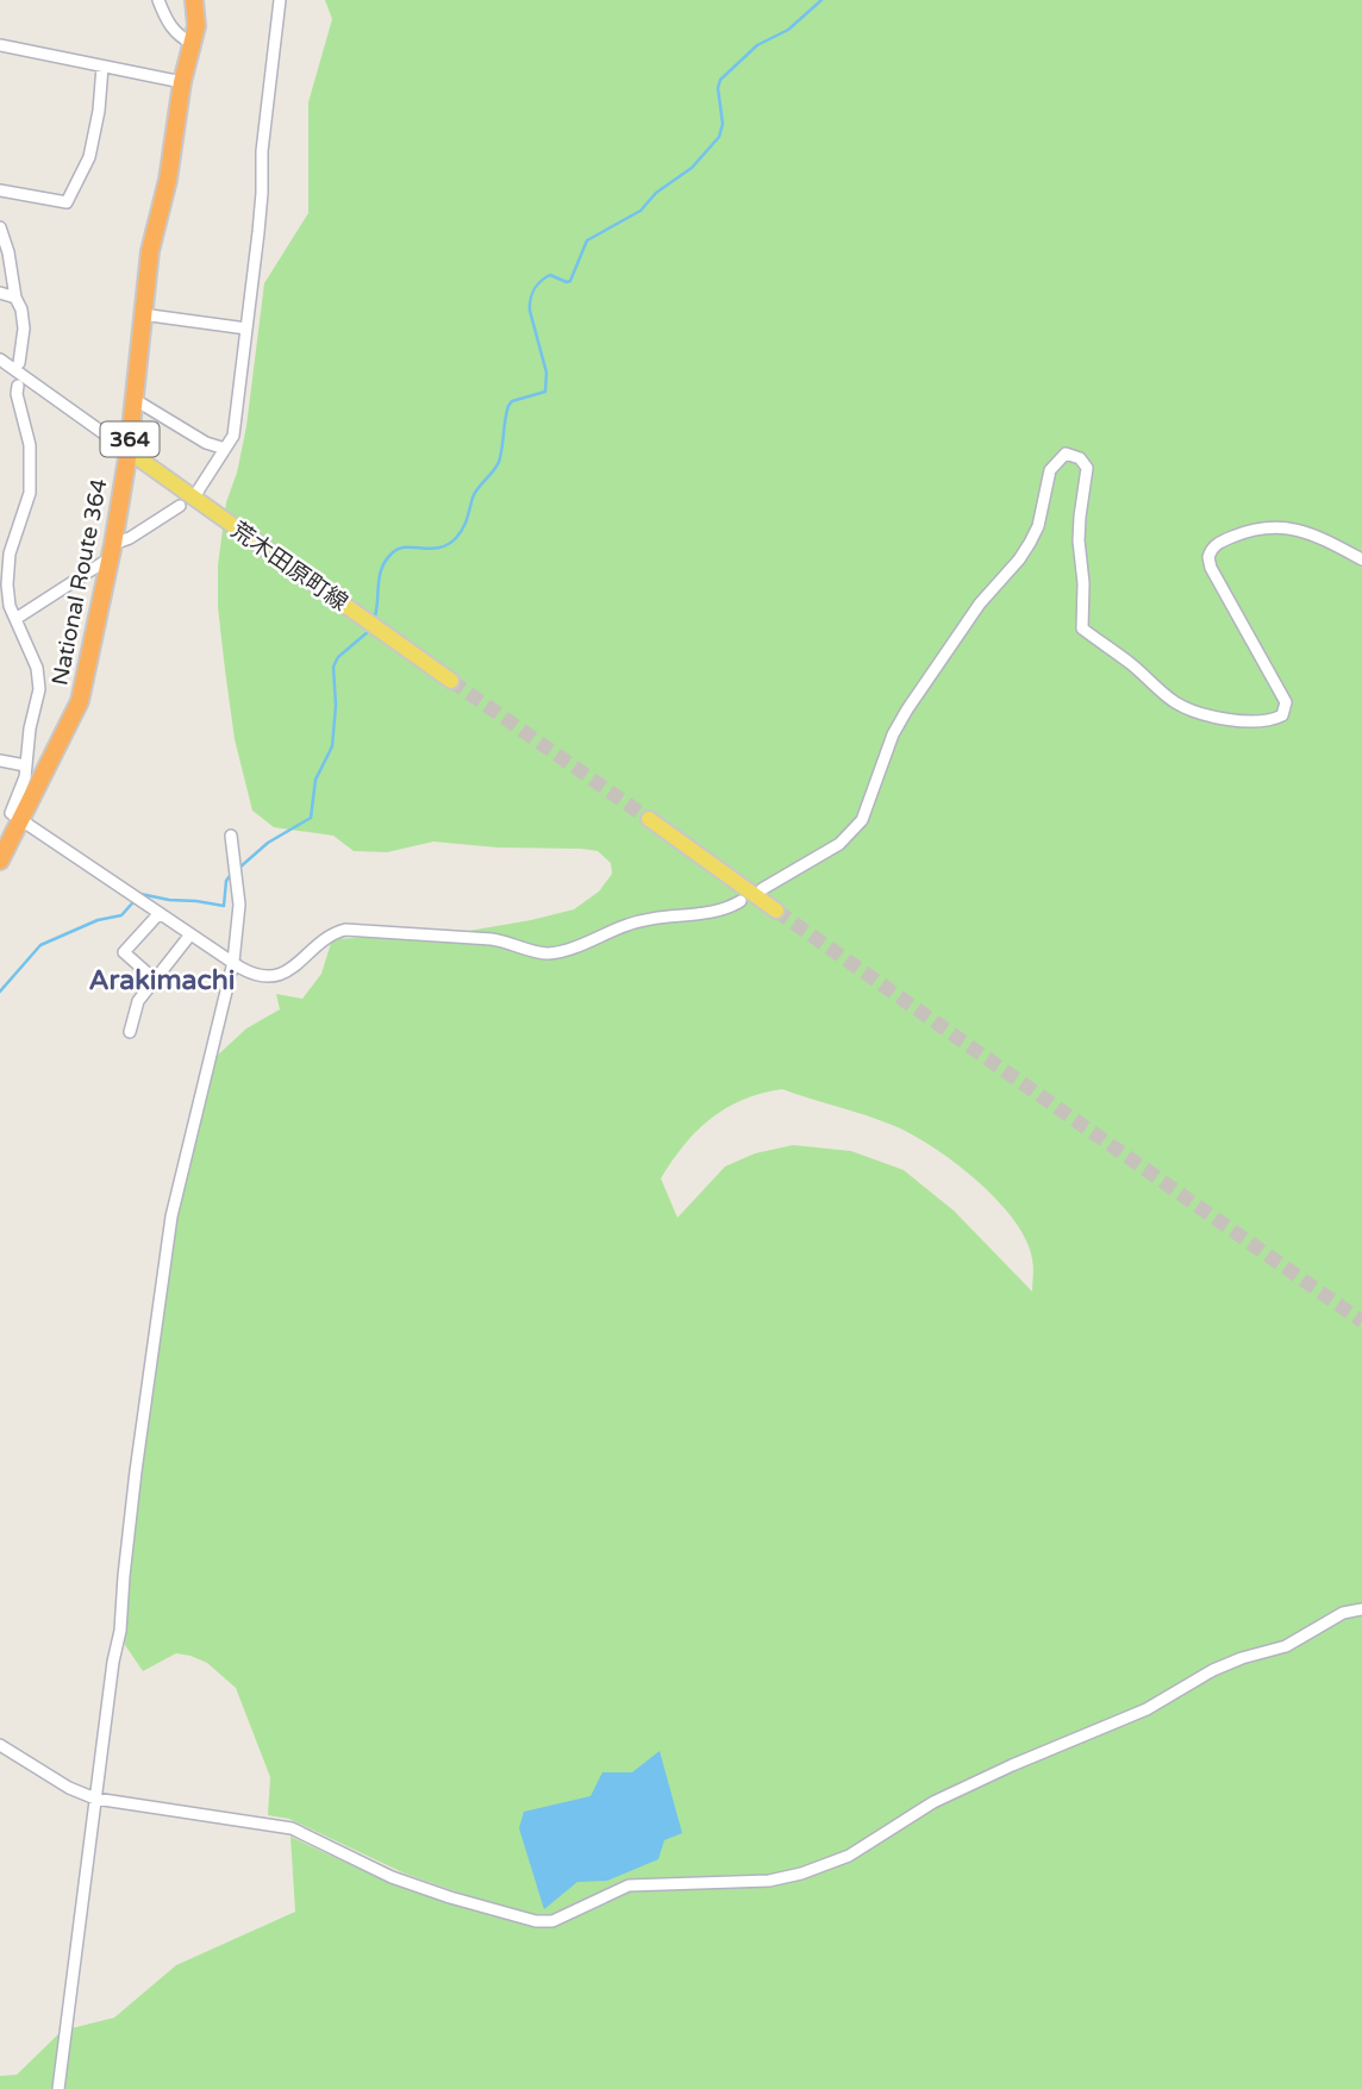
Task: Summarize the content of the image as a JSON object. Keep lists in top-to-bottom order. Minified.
{"streets":{"highway":["364","National Route 364"],"main road":["荒木田原町線"]},"crossings":[["荒木田原町線","National Route 364"]],"districts":["Arakimachi"]}
